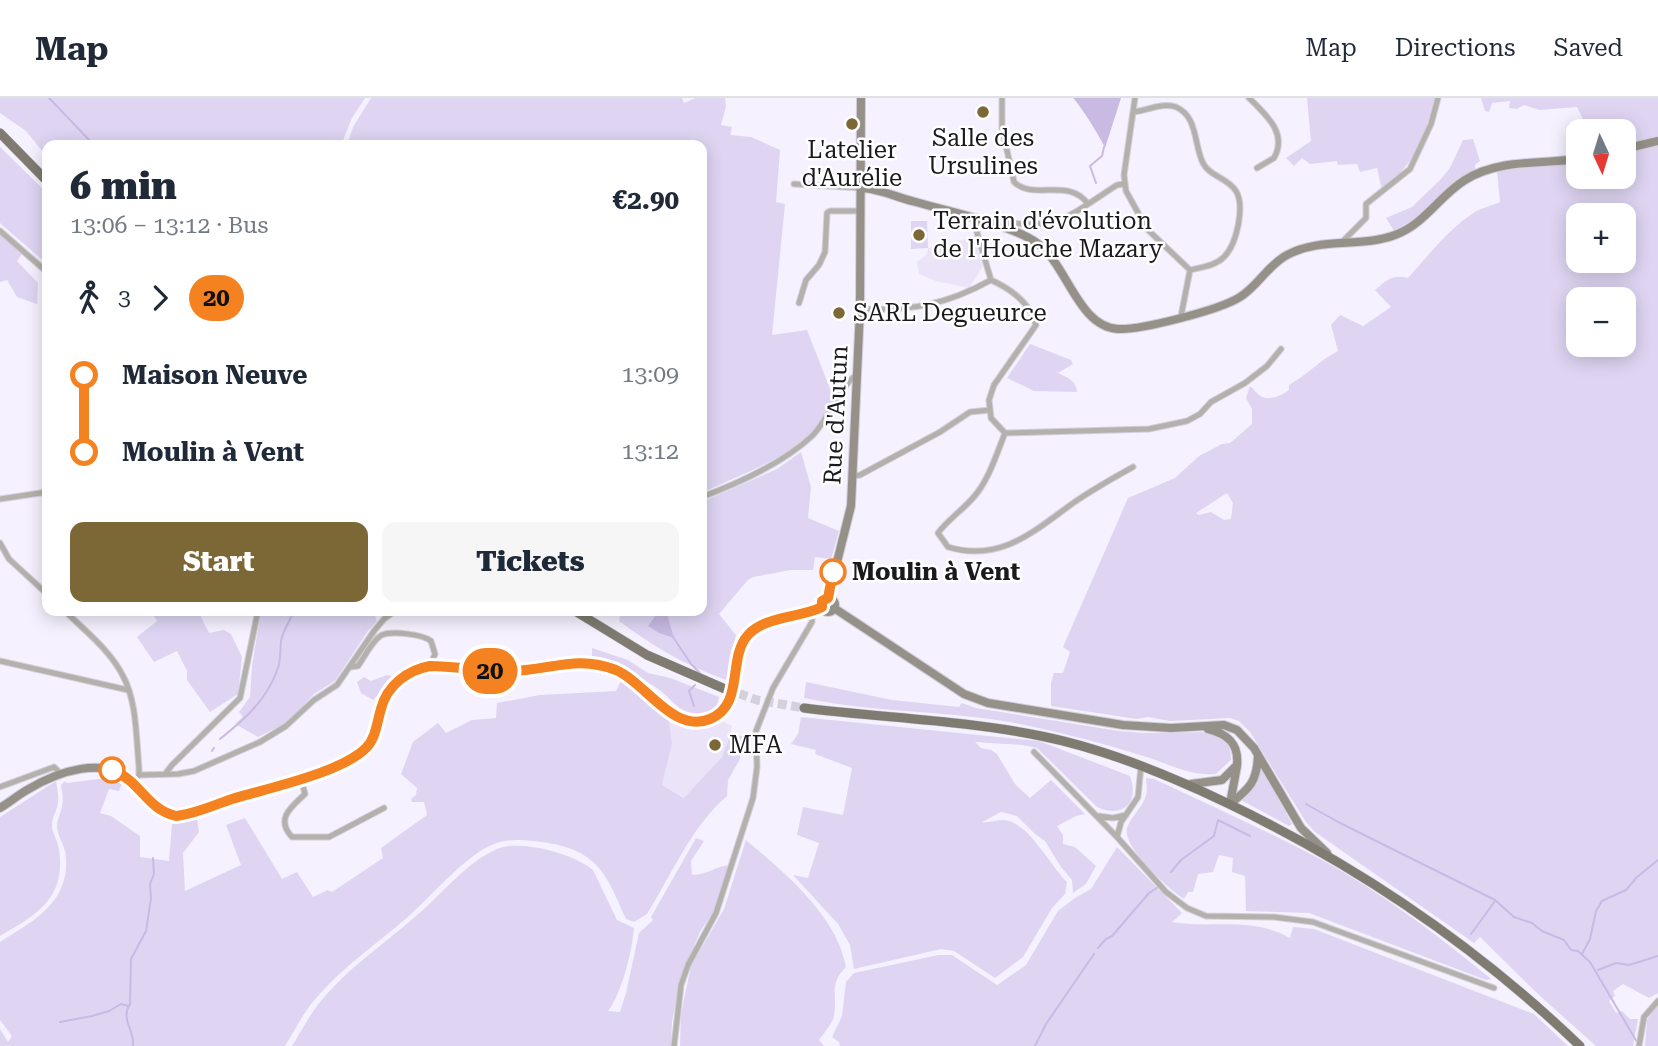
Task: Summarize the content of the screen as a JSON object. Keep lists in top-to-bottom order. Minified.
{"streets":{"main road":["Rue d'Autun"]},"places":["Salle des Ursulines","L'atelier d'Aurélie","Terrain d'évolution de l'Houche Mazary","SARL Degueurce","Moulin à Vent","MFA"],"lines":["bus line 20"],"north":"bottom","page":{"header":"Map","nav":["Map","Directions","Saved"],"on_map":"20","map_buttons":["+","−"],"heading":["6 min","13:06 – 13:12 · Bus","€2.90"],"legs":["3","20"],"list":[{"name":"Maison Neuve","value":"13:09"},{"name":"Moulin à Vent","value":"13:12"}],"buttons":["Start","Tickets"]}}
